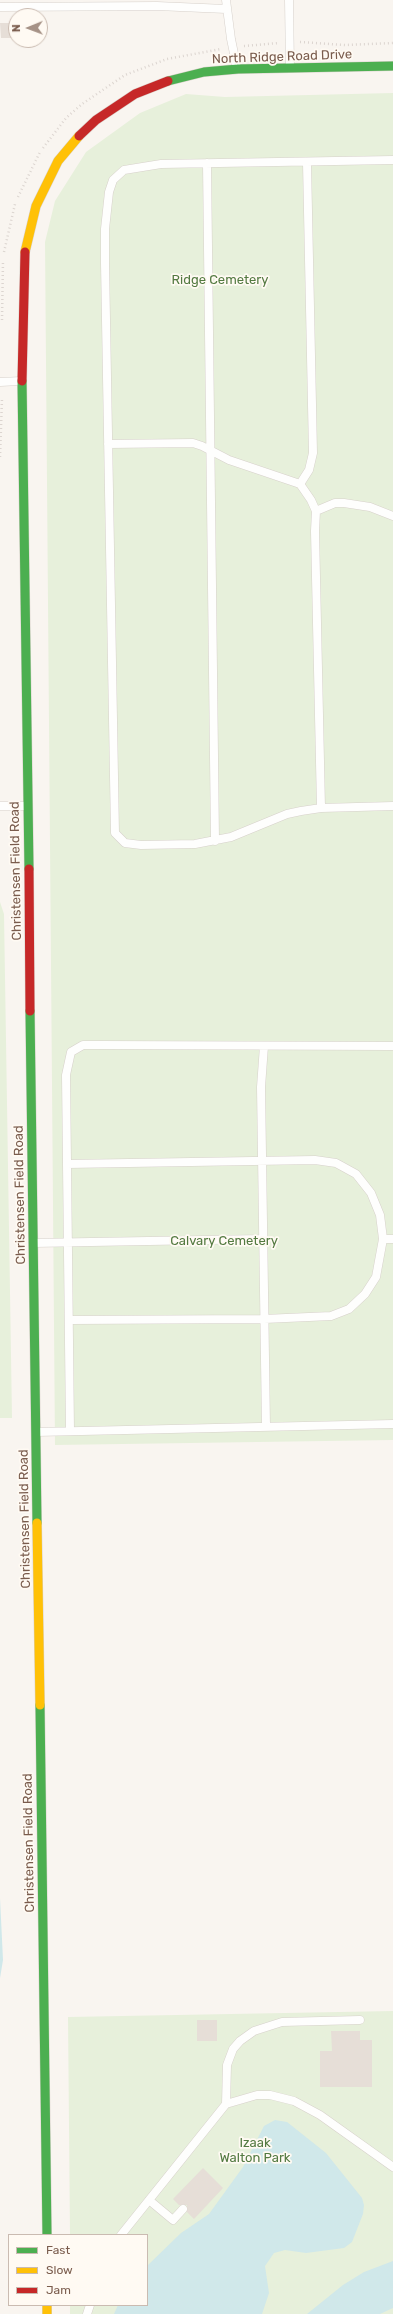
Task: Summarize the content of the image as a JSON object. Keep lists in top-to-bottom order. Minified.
{"streets":{"street":["North Ridge Road Drive","Christensen Field Road"]},"crossings":[["North Ridge Road Drive","Christensen Field Road"]],"parks":["Ridge Cemetery","Calvary Cemetery","Izaak Walton Park"],"legend":["Fast","Slow","Jam"],"north":"left"}
